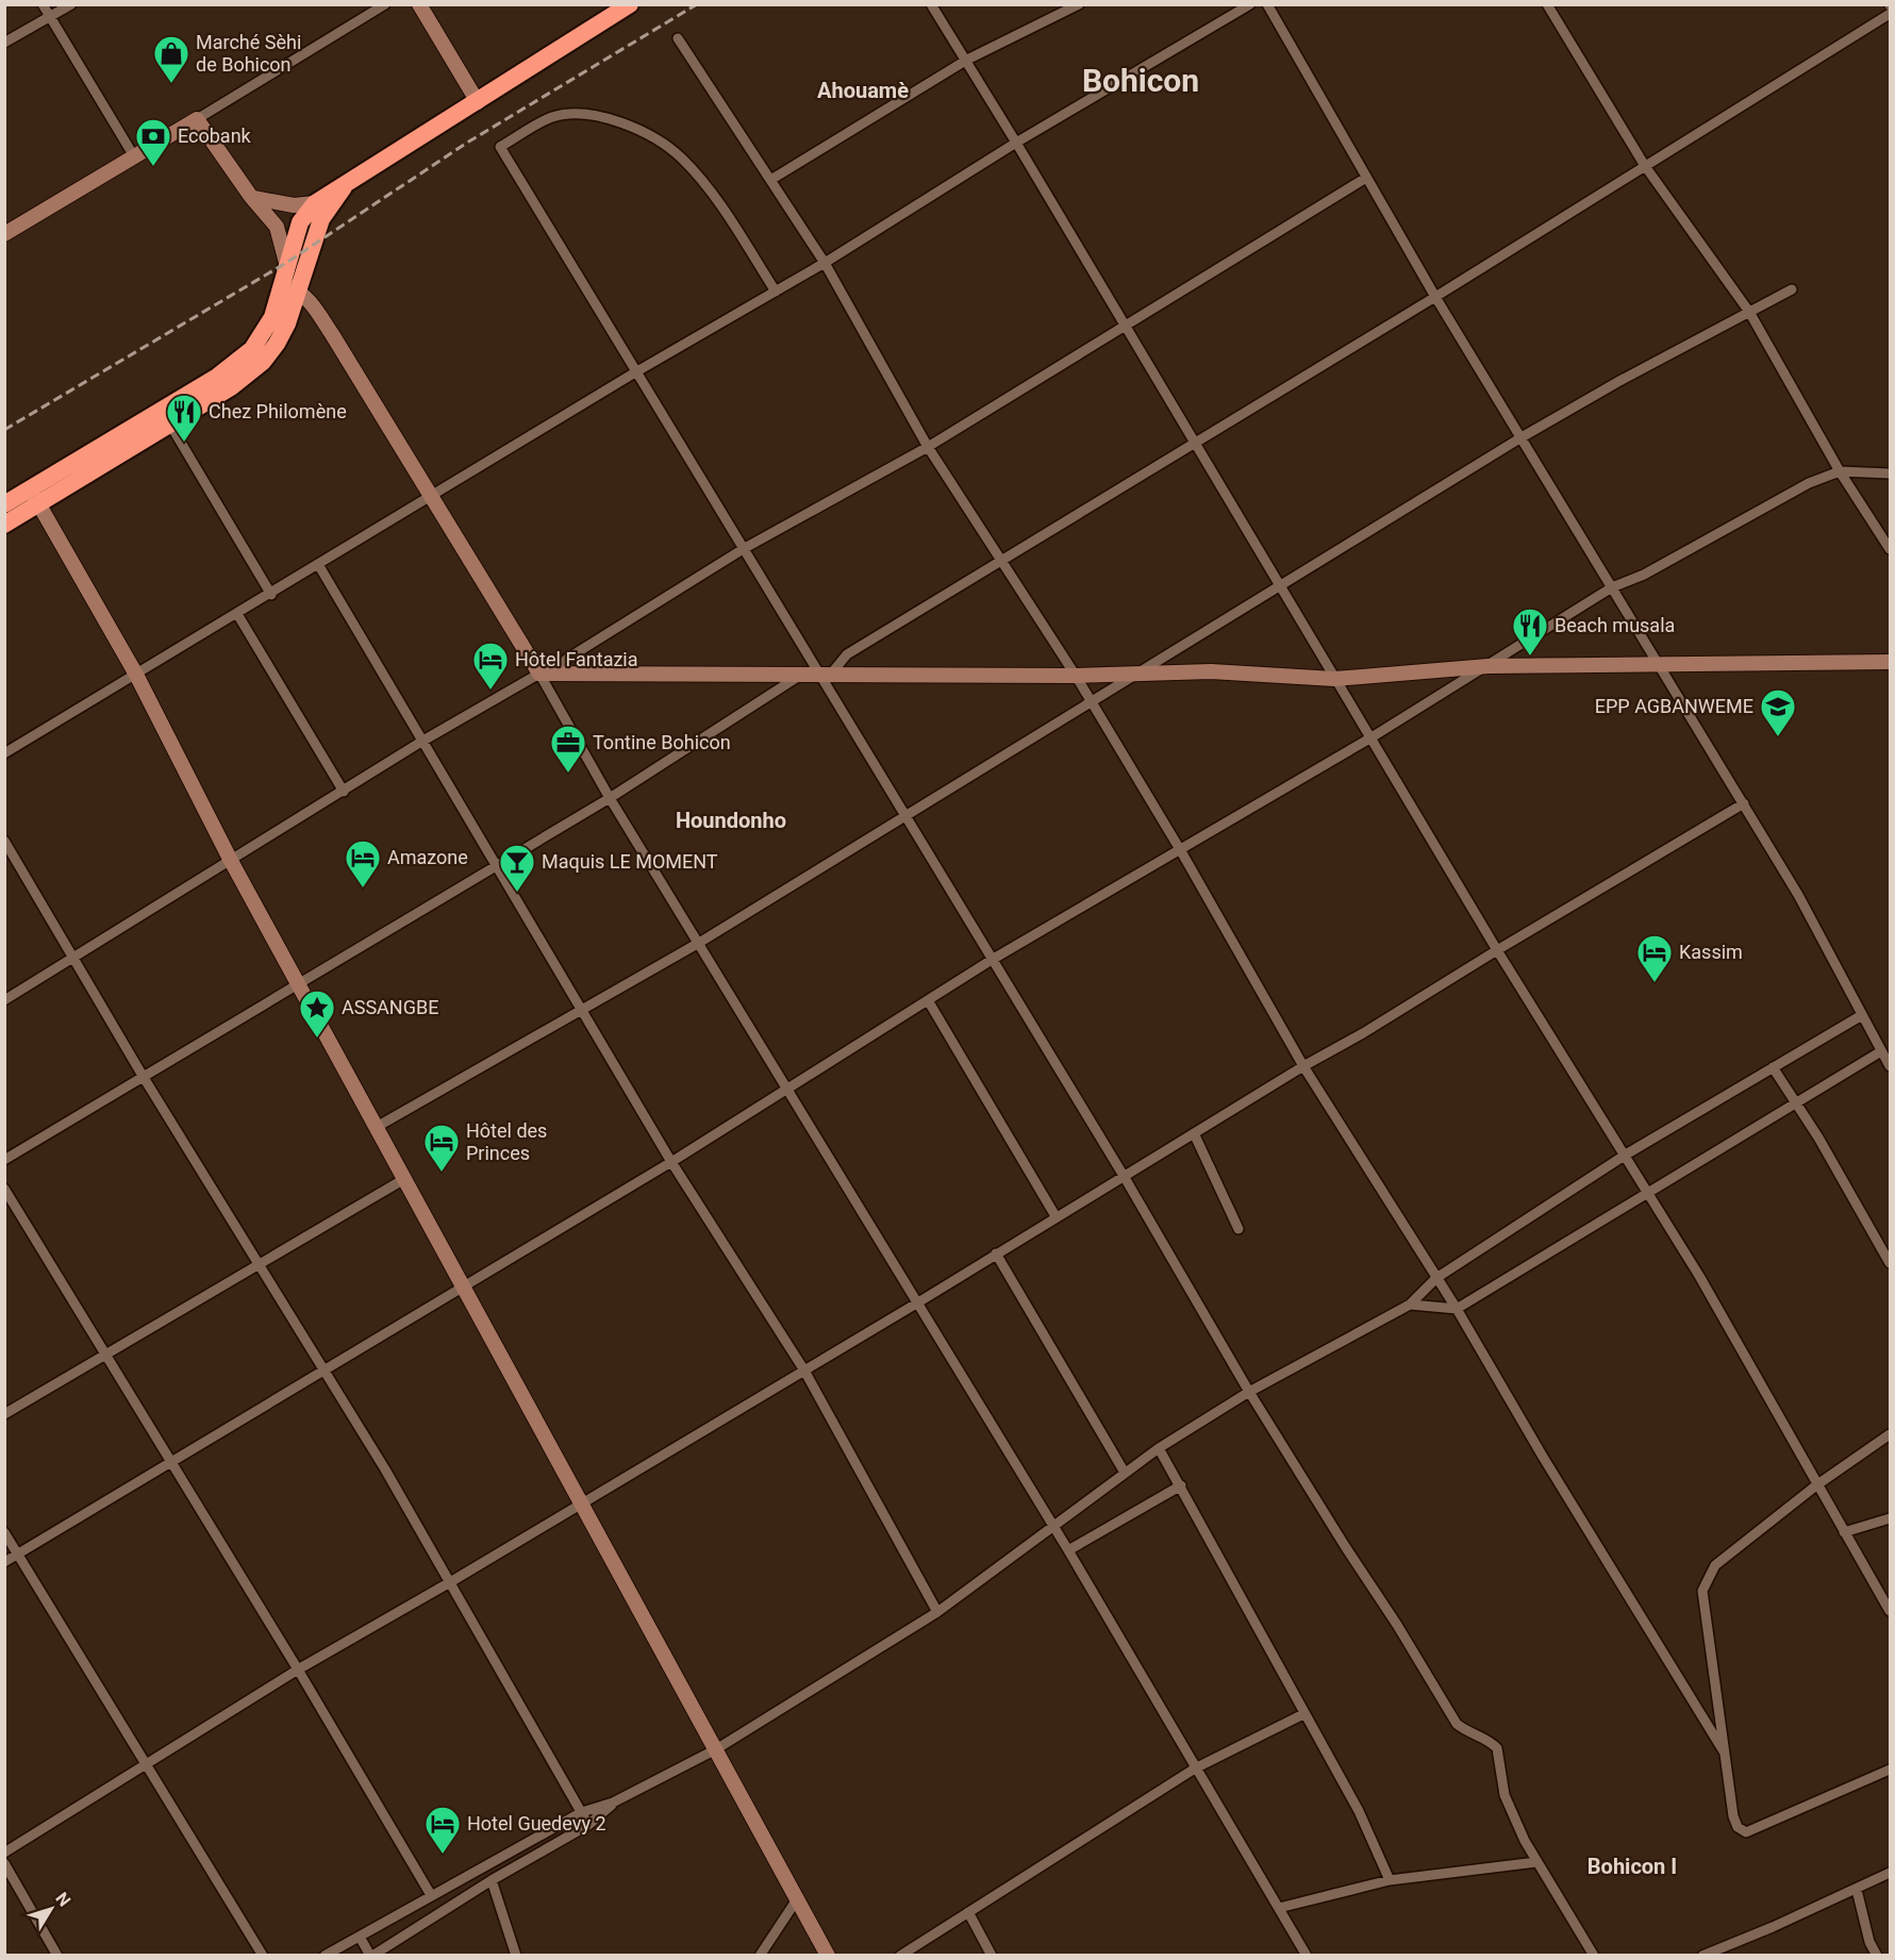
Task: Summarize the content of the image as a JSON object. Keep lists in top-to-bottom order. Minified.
{"districts":["Bohicon","Ahouamè","Houndonho","Bohicon I"],"places":{"shop":["Marché Sèhi de Bohicon"],"bank":["Ecobank"],"restaurant":["Chez Philomène","Beach musala"],"hotel":["Hôtel Fantazia","Amazone","Kassim","Hôtel des Princes","Hotel Guedevy 2"],"school or university":["EPP AGBANWEME"],"office":["Tontine Bohicon"],"bar":["Maquis LE MOMENT"],"place":["ASSANGBE"]},"north":"top right"}
